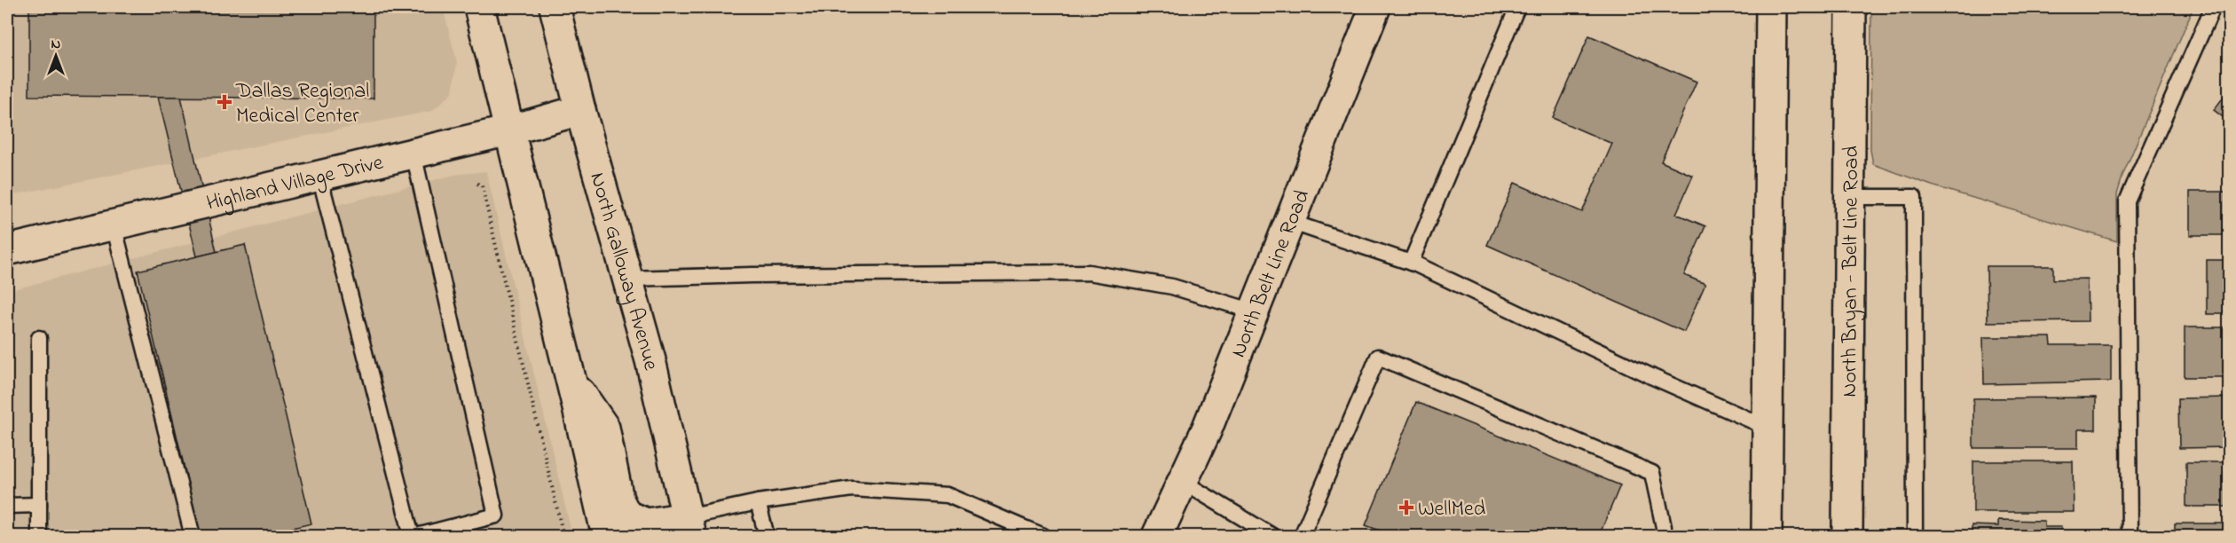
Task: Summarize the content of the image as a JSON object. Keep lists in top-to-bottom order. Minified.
{"streets":{"main road":["Highland Village Drive","North Galloway Avenue","North Bryan - Belt Line Road","North Belt Line Road"]},"crossings":[["Highland Village Drive","North Galloway Avenue"]],"places":{"health":["Dallas Regional Medical Center","WellMed"]},"north":"top"}
